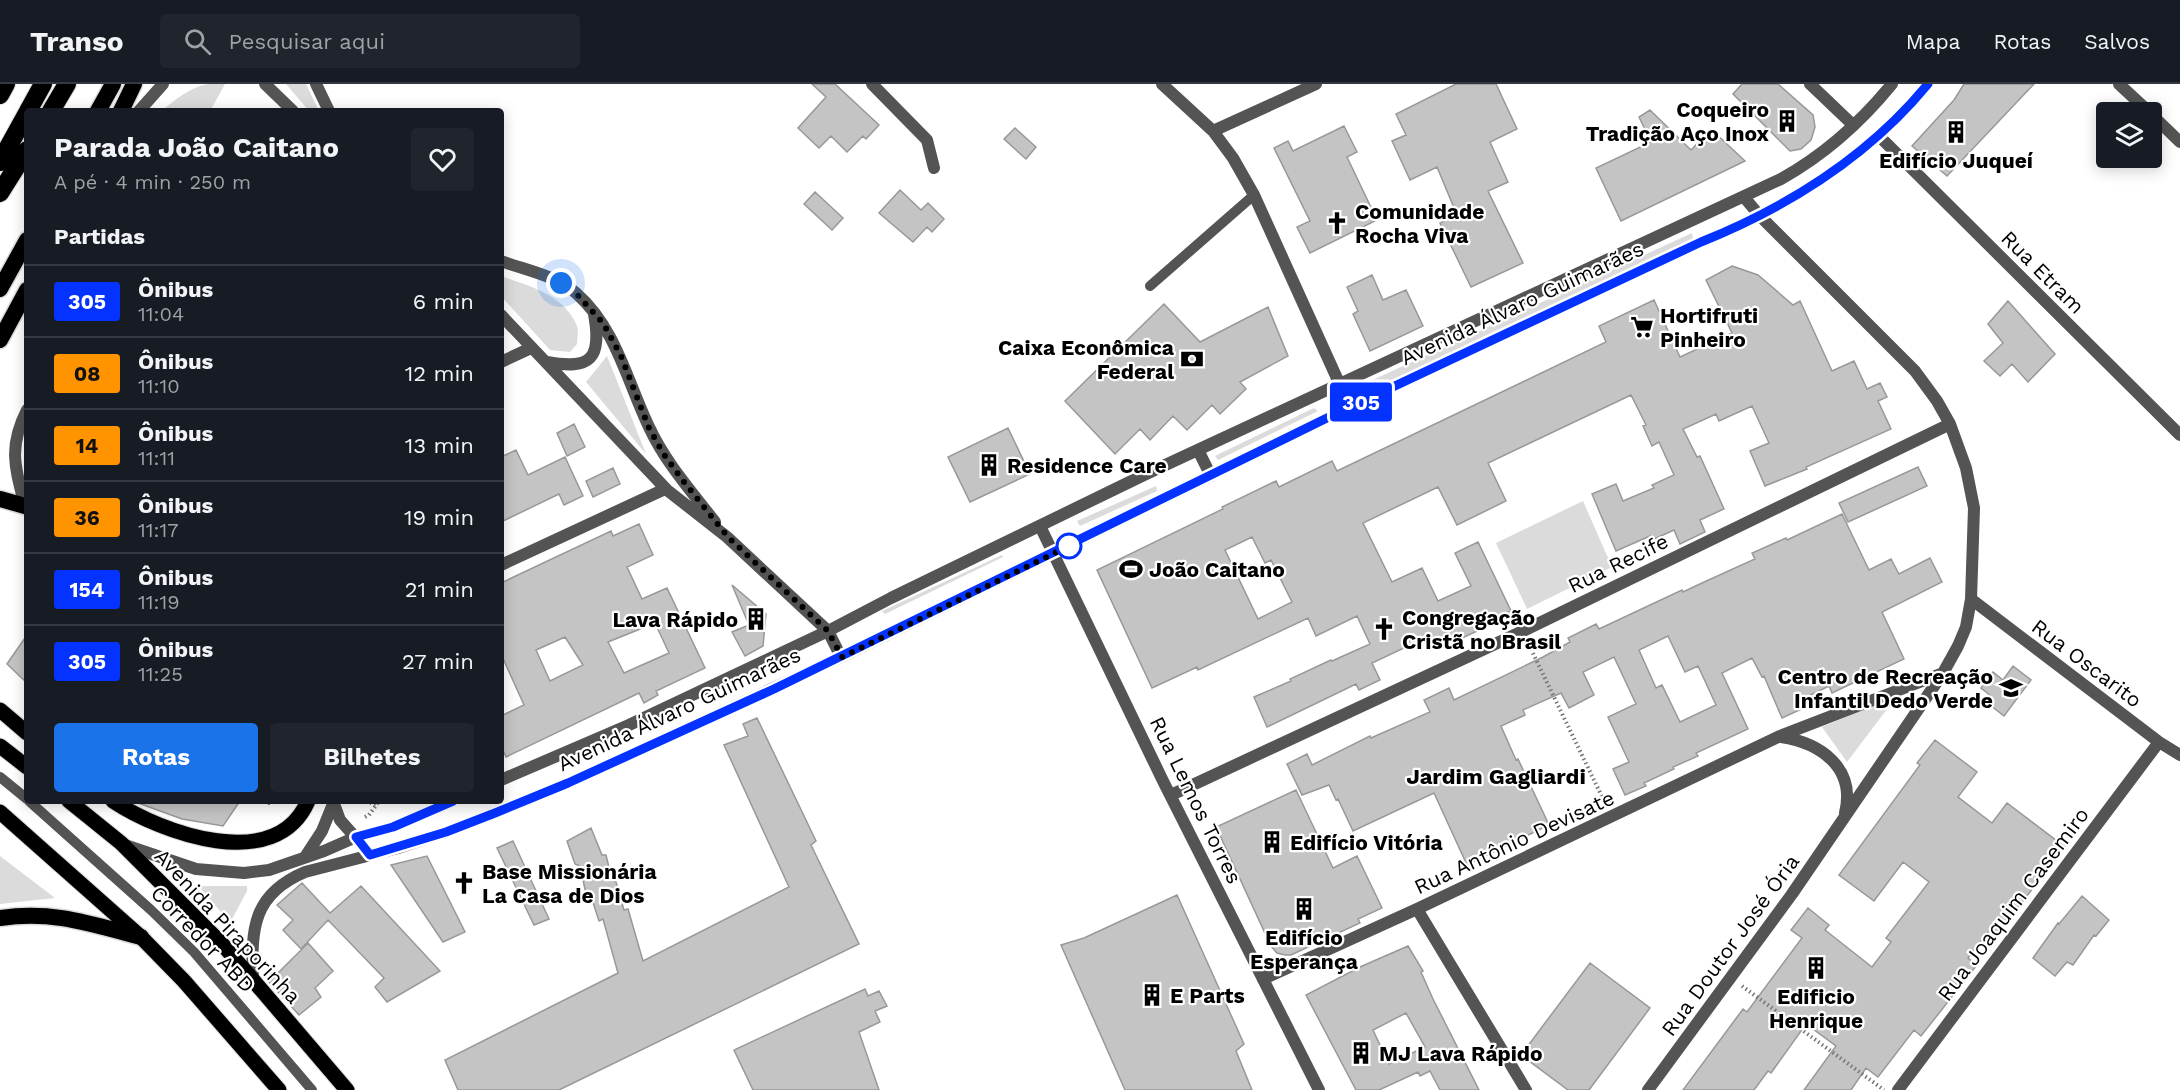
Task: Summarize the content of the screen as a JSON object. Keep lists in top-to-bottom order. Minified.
{"streets":{"main road":["Avenida Piraporinha"],"street":["Rua Etram","Avenida Álvaro Guimarães","Rua Recife","Rua Oscarito","Rua Lemos Torres","Rua Antônio Devisate","Rua Joaquim Casemiro","Rua Doutor José Ória"],"lane":["Corredor ABD"]},"crossings":[["Rua Etram","Avenida Álvaro Guimarães"],["Avenida Álvaro Guimarães","Rua Lemos Torres"],["Avenida Álvaro Guimarães","Avenida Piraporinha"],["Avenida Álvaro Guimarães","Rua Doutor José Ória"],["Rua Recife","Rua Lemos Torres"],["Rua Recife","Rua Doutor José Ória"],["Rua Oscarito","Rua Joaquim Casemiro"],["Rua Oscarito","Rua Doutor José Ória"],["Rua Lemos Torres","Rua Antônio Devisate"],["Rua Antônio Devisate","Rua Doutor José Ória"]],"districts":["Jardim Gagliardi"],"places":{"building":["Coqueiro Tradição Aço Inox","Edifício Juqueí","Residence Care","Lava Rápido","Edifício Vitória","Edifício Esperança","Edificio Henrique","E Parts","MJ Lava Rápido"],"church":["Comunidade Rocha Viva","Congregação Cristã no Brasil","Base Missionária La Casa de Dios"],"supermarket":["Hortifruti Pinheiro"],"bank":["Caixa Econômica Federal"],"sports":["João Caitano"],"school or university":["Centro de Recreação Infantil Dedo Verde"]},"lines":["bus line 305"],"page":{"header":"Transo","search":"Pesquisar aqui","nav":["Mapa","Rotas","Salvos"],"on_map":"305","heading":[["Parada João Caitano","A pé · 4 min · 250 m"],"Partidas"],"list":[{"mark":"305","name":"Ônibus","note":"11:04","value":"6 min"},{"mark":"08","name":"Ônibus","note":"11:10","value":"12 min"},{"mark":"14","name":"Ônibus","note":"11:11","value":"13 min"},{"mark":"36","name":"Ônibus","note":"11:17","value":"19 min"},{"mark":"154","name":"Ônibus","note":"11:19","value":"21 min"},{"mark":"305","name":"Ônibus","note":"11:25","value":"27 min"}],"buttons":["Rotas","Bilhetes"]}}
